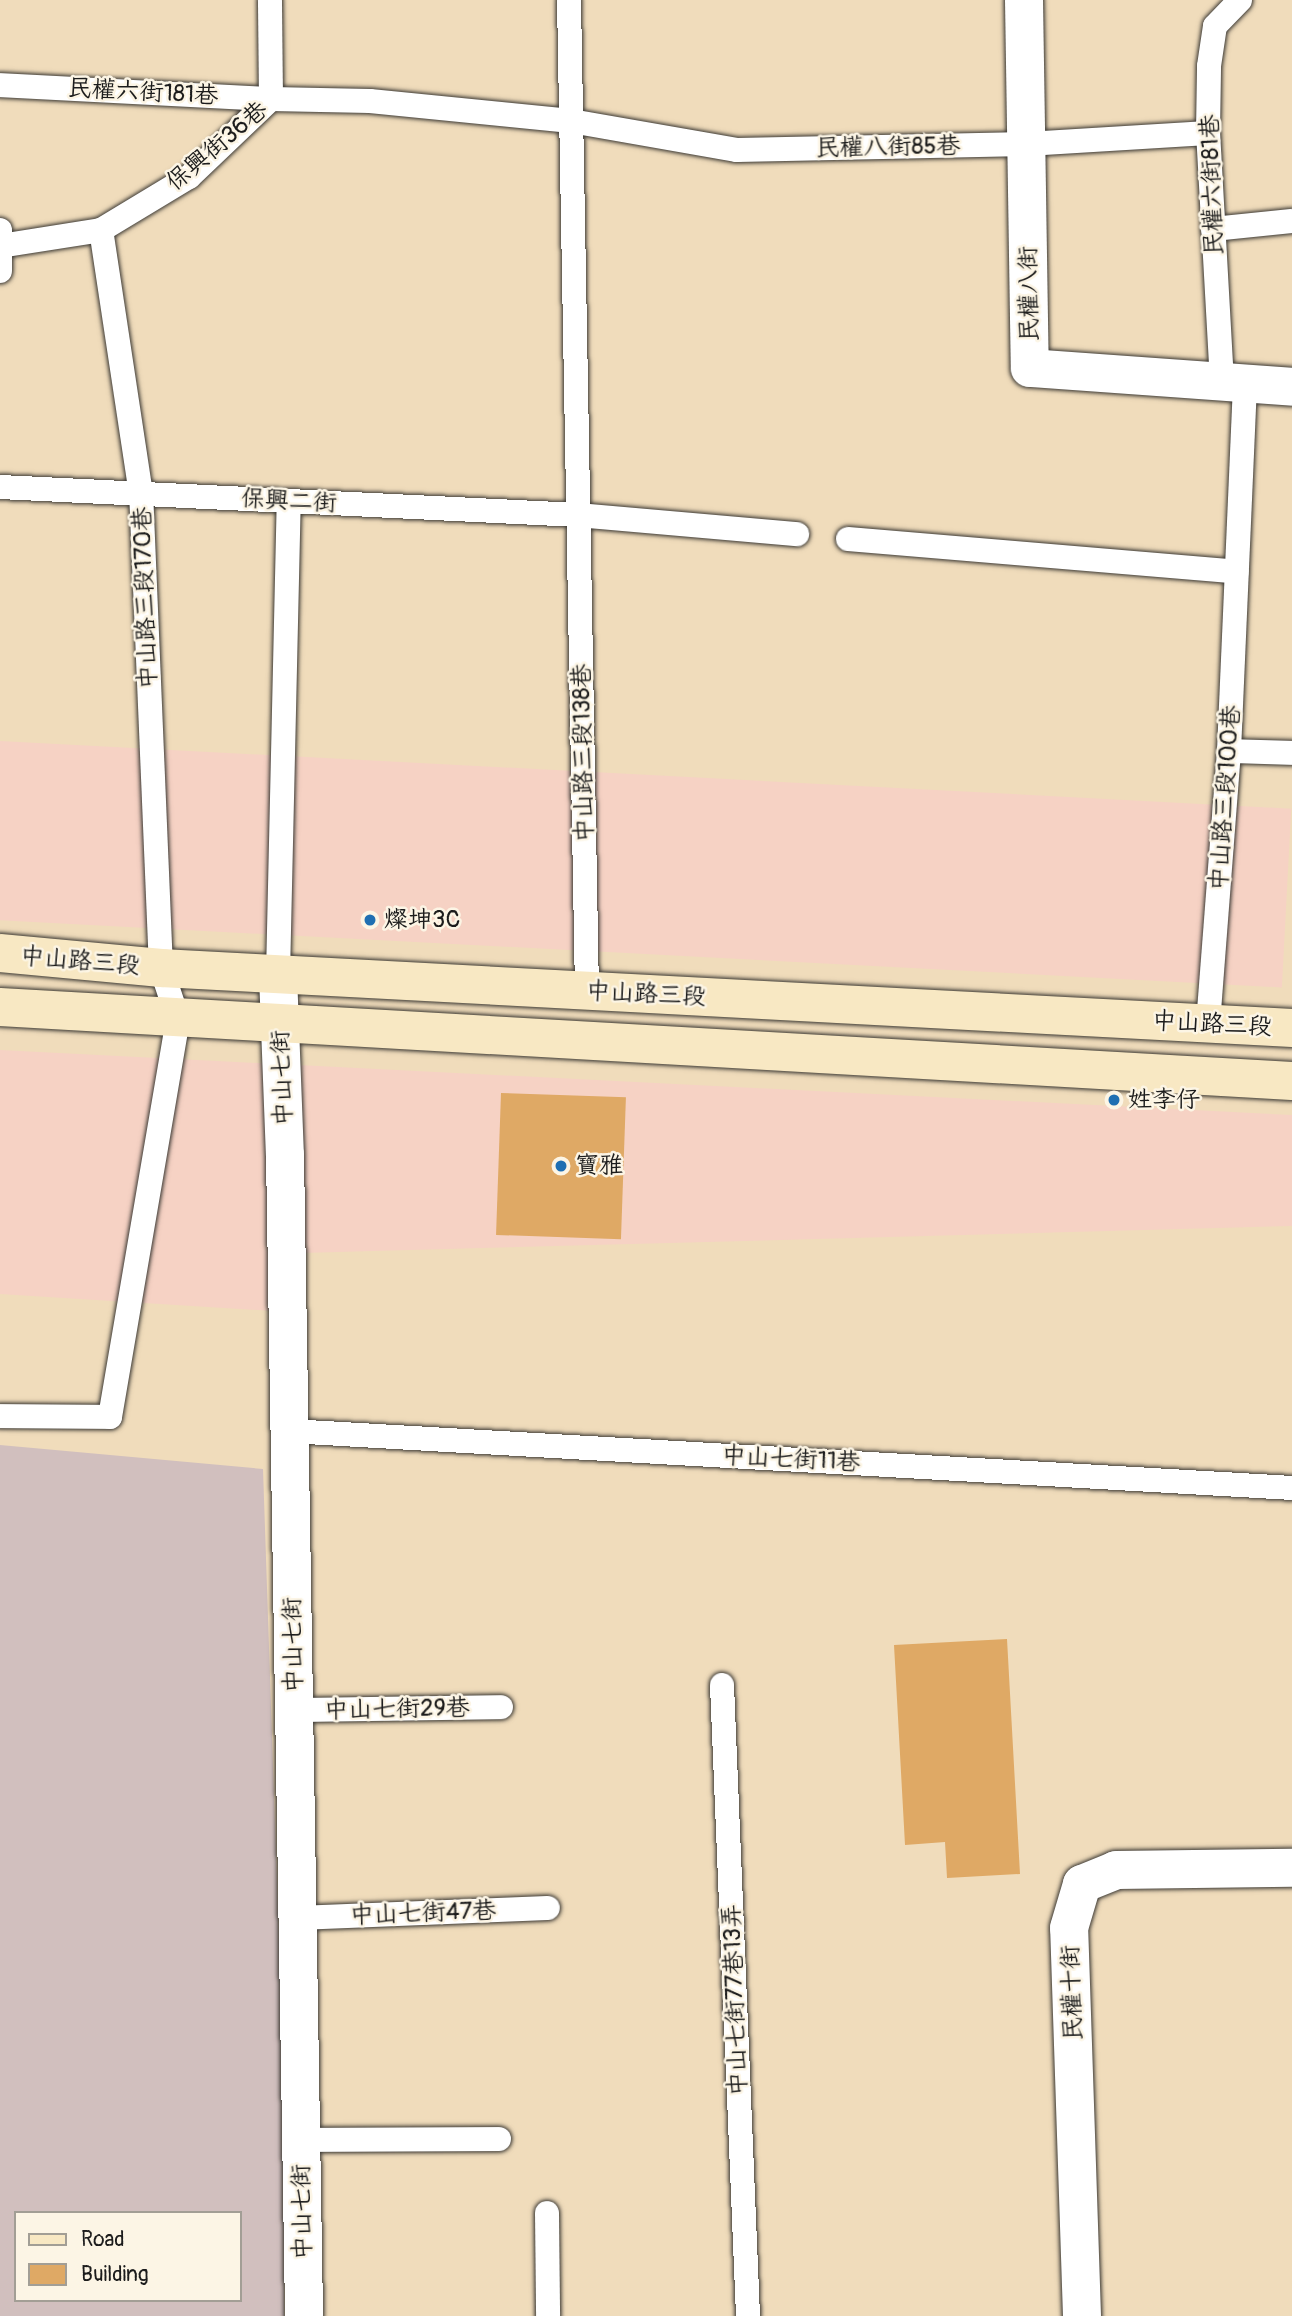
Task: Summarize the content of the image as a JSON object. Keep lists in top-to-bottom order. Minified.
{"streets":{"main road":["中山路三段"],"street":["民權八街","中山七街","民權十街"],"lane":["民權六街181巷","保興街36巷","民權八街85巷","民權六街81巷","保興二街","中山路三段170巷","中山路三段138巷","中山路三段100巷","中山七街11巷","中山七街29巷","中山七街47巷","中山七街77巷13弄"]},"crossings":[["民權六街181巷","保興街36巷"],["保興街36巷","民權八街85巷"],["保興街36巷","中山路三段170巷"],["保興街36巷","中山路三段138巷"],["民權八街85巷","民權六街81巷"],["民權八街85巷","民權八街"],["民權八街85巷","中山路三段138巷"],["民權六街81巷","民權八街"],["民權六街81巷","中山路三段100巷"],["民權八街","中山路三段100巷"],["保興二街","中山路三段170巷"],["保興二街","中山路三段138巷"],["中山路三段170巷","中山路三段"],["中山路三段138巷","中山路三段"],["中山路三段100巷","中山路三段"],["中山路三段","中山七街"],["中山七街","中山七街11巷"],["中山七街","中山七街29巷"],["中山七街","中山七街47巷"]],"places":["燦坤3C","姓李仔","寶雅"],"legend":["Road","Building"]}
